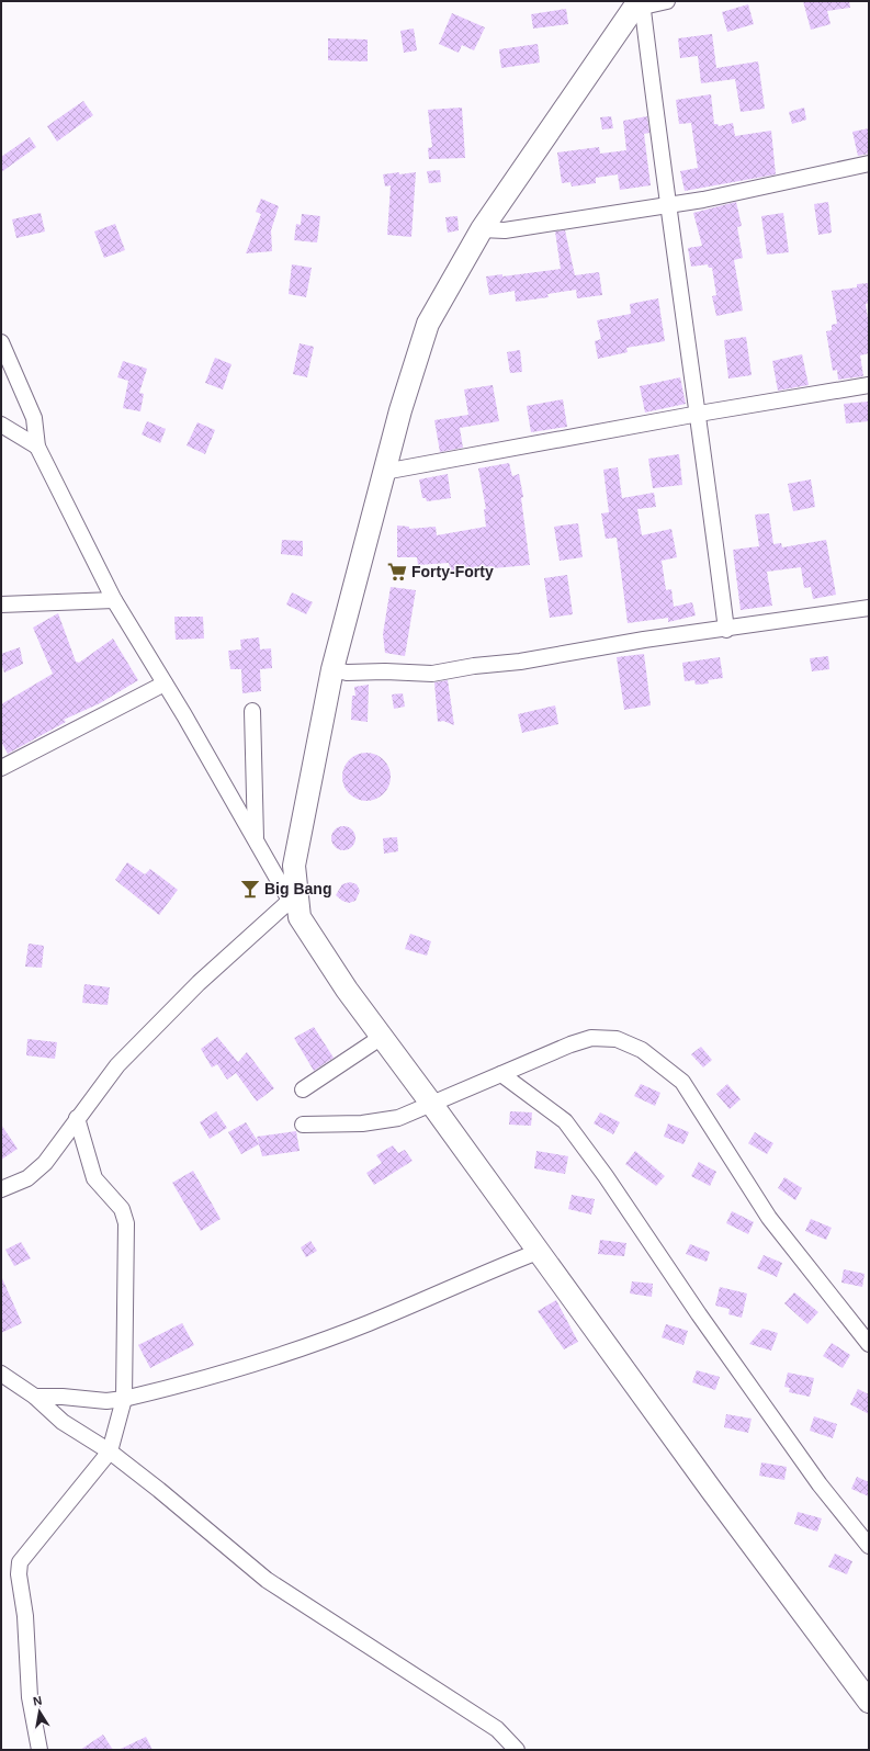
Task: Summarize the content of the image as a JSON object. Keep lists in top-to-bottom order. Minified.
{"places":{"supermarket":["Forty-Forty"],"bar":["Big Bang"]},"north":"top"}
